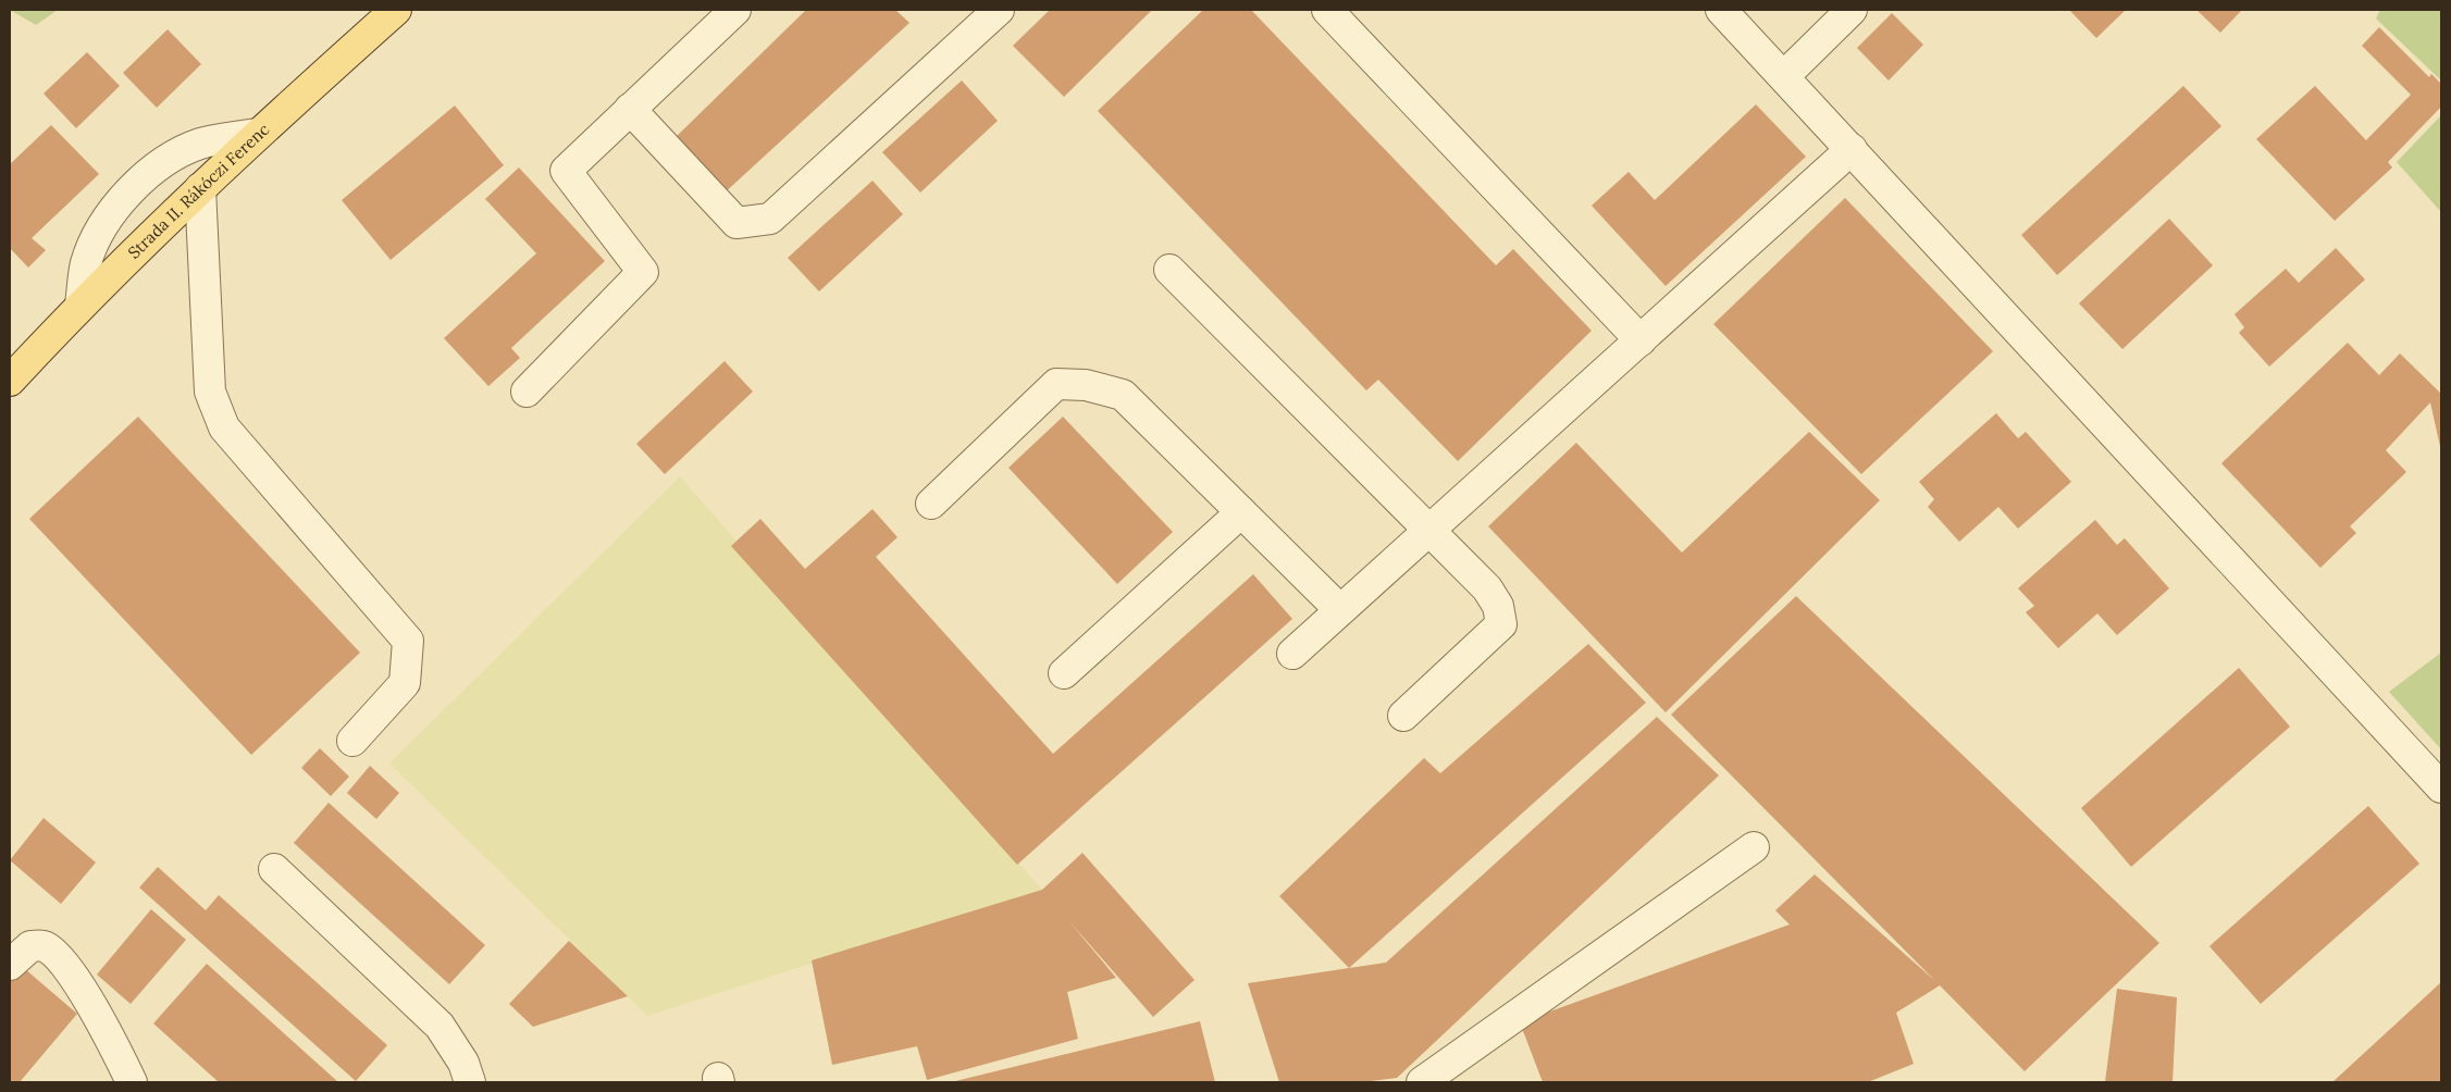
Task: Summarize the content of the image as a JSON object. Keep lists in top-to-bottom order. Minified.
{"streets":{"main road":["Strada II. Rákóczi Ferenc"]}}
